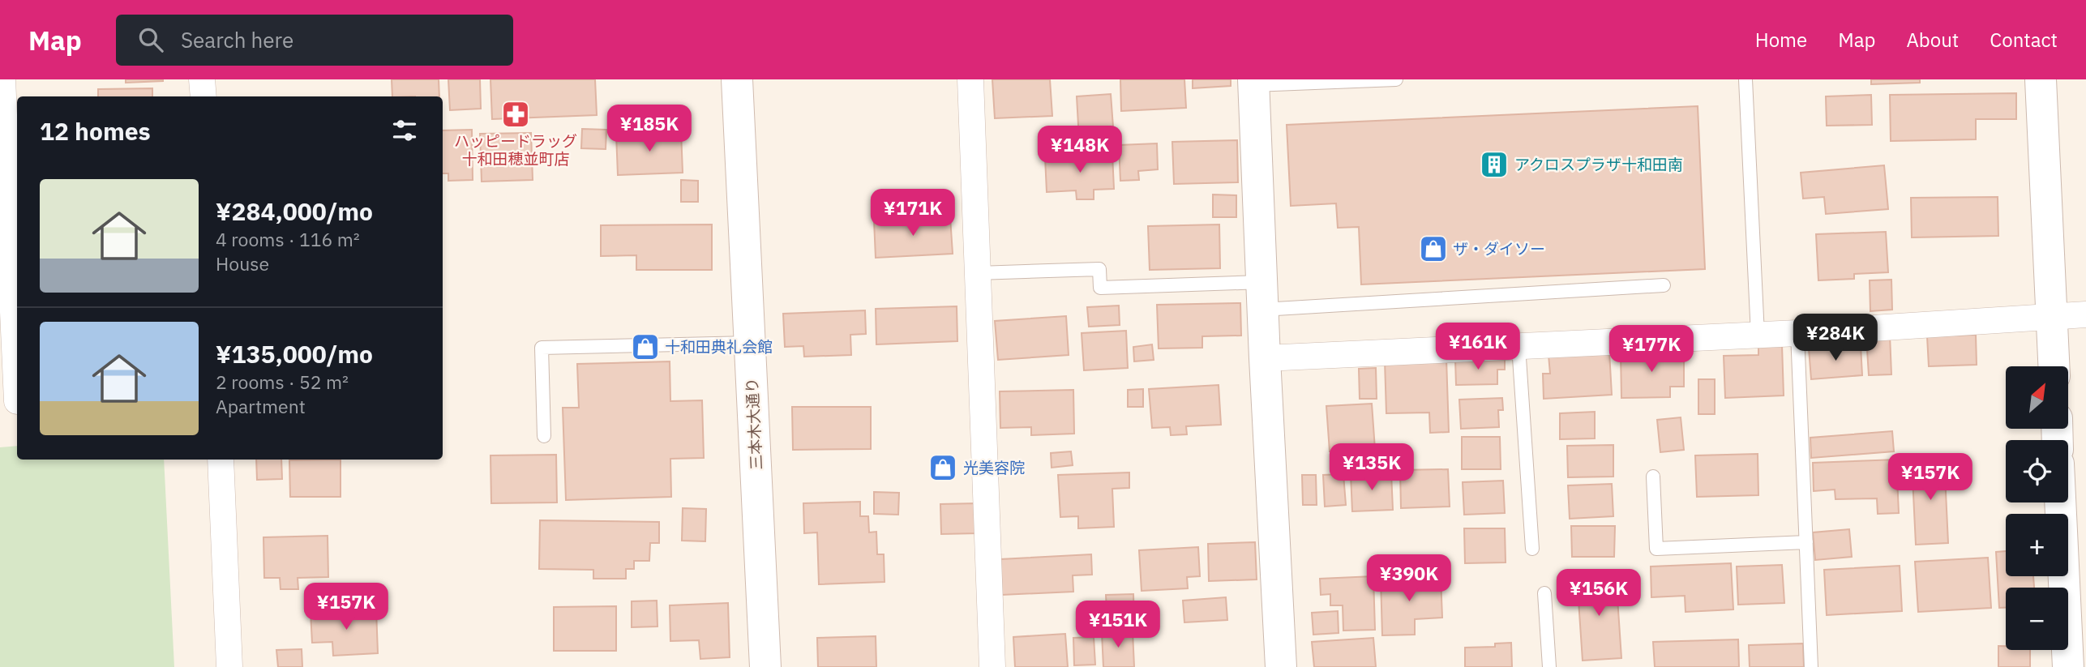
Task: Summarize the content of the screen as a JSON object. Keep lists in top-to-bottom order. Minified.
{"streets":{"street":["三本木大通り"]},"places":{"pharmacy":["ハッピードラッグ 十和田穂並町店"],"building":["アクロスプラザ十和田南"],"shop":["ザ・ダイソー","十和田典礼会館","光美容院"]},"north":"top right","page":{"header":"Map","search":"Search here","nav":["Home","Map","About","Contact"],"heading":"12 homes","price":["¥185K","¥148K","¥171K","¥284K","¥161K","¥177K","¥135K","¥157K","¥390K","¥156K","¥157K","¥151K"],"list":[{"name":"¥284,000/mo","note":"4 rooms · 116 m² · House"},{"name":"¥135,000/mo","note":"2 rooms · 52 m² · Apartment"}],"map_buttons":["+","−"]}}
